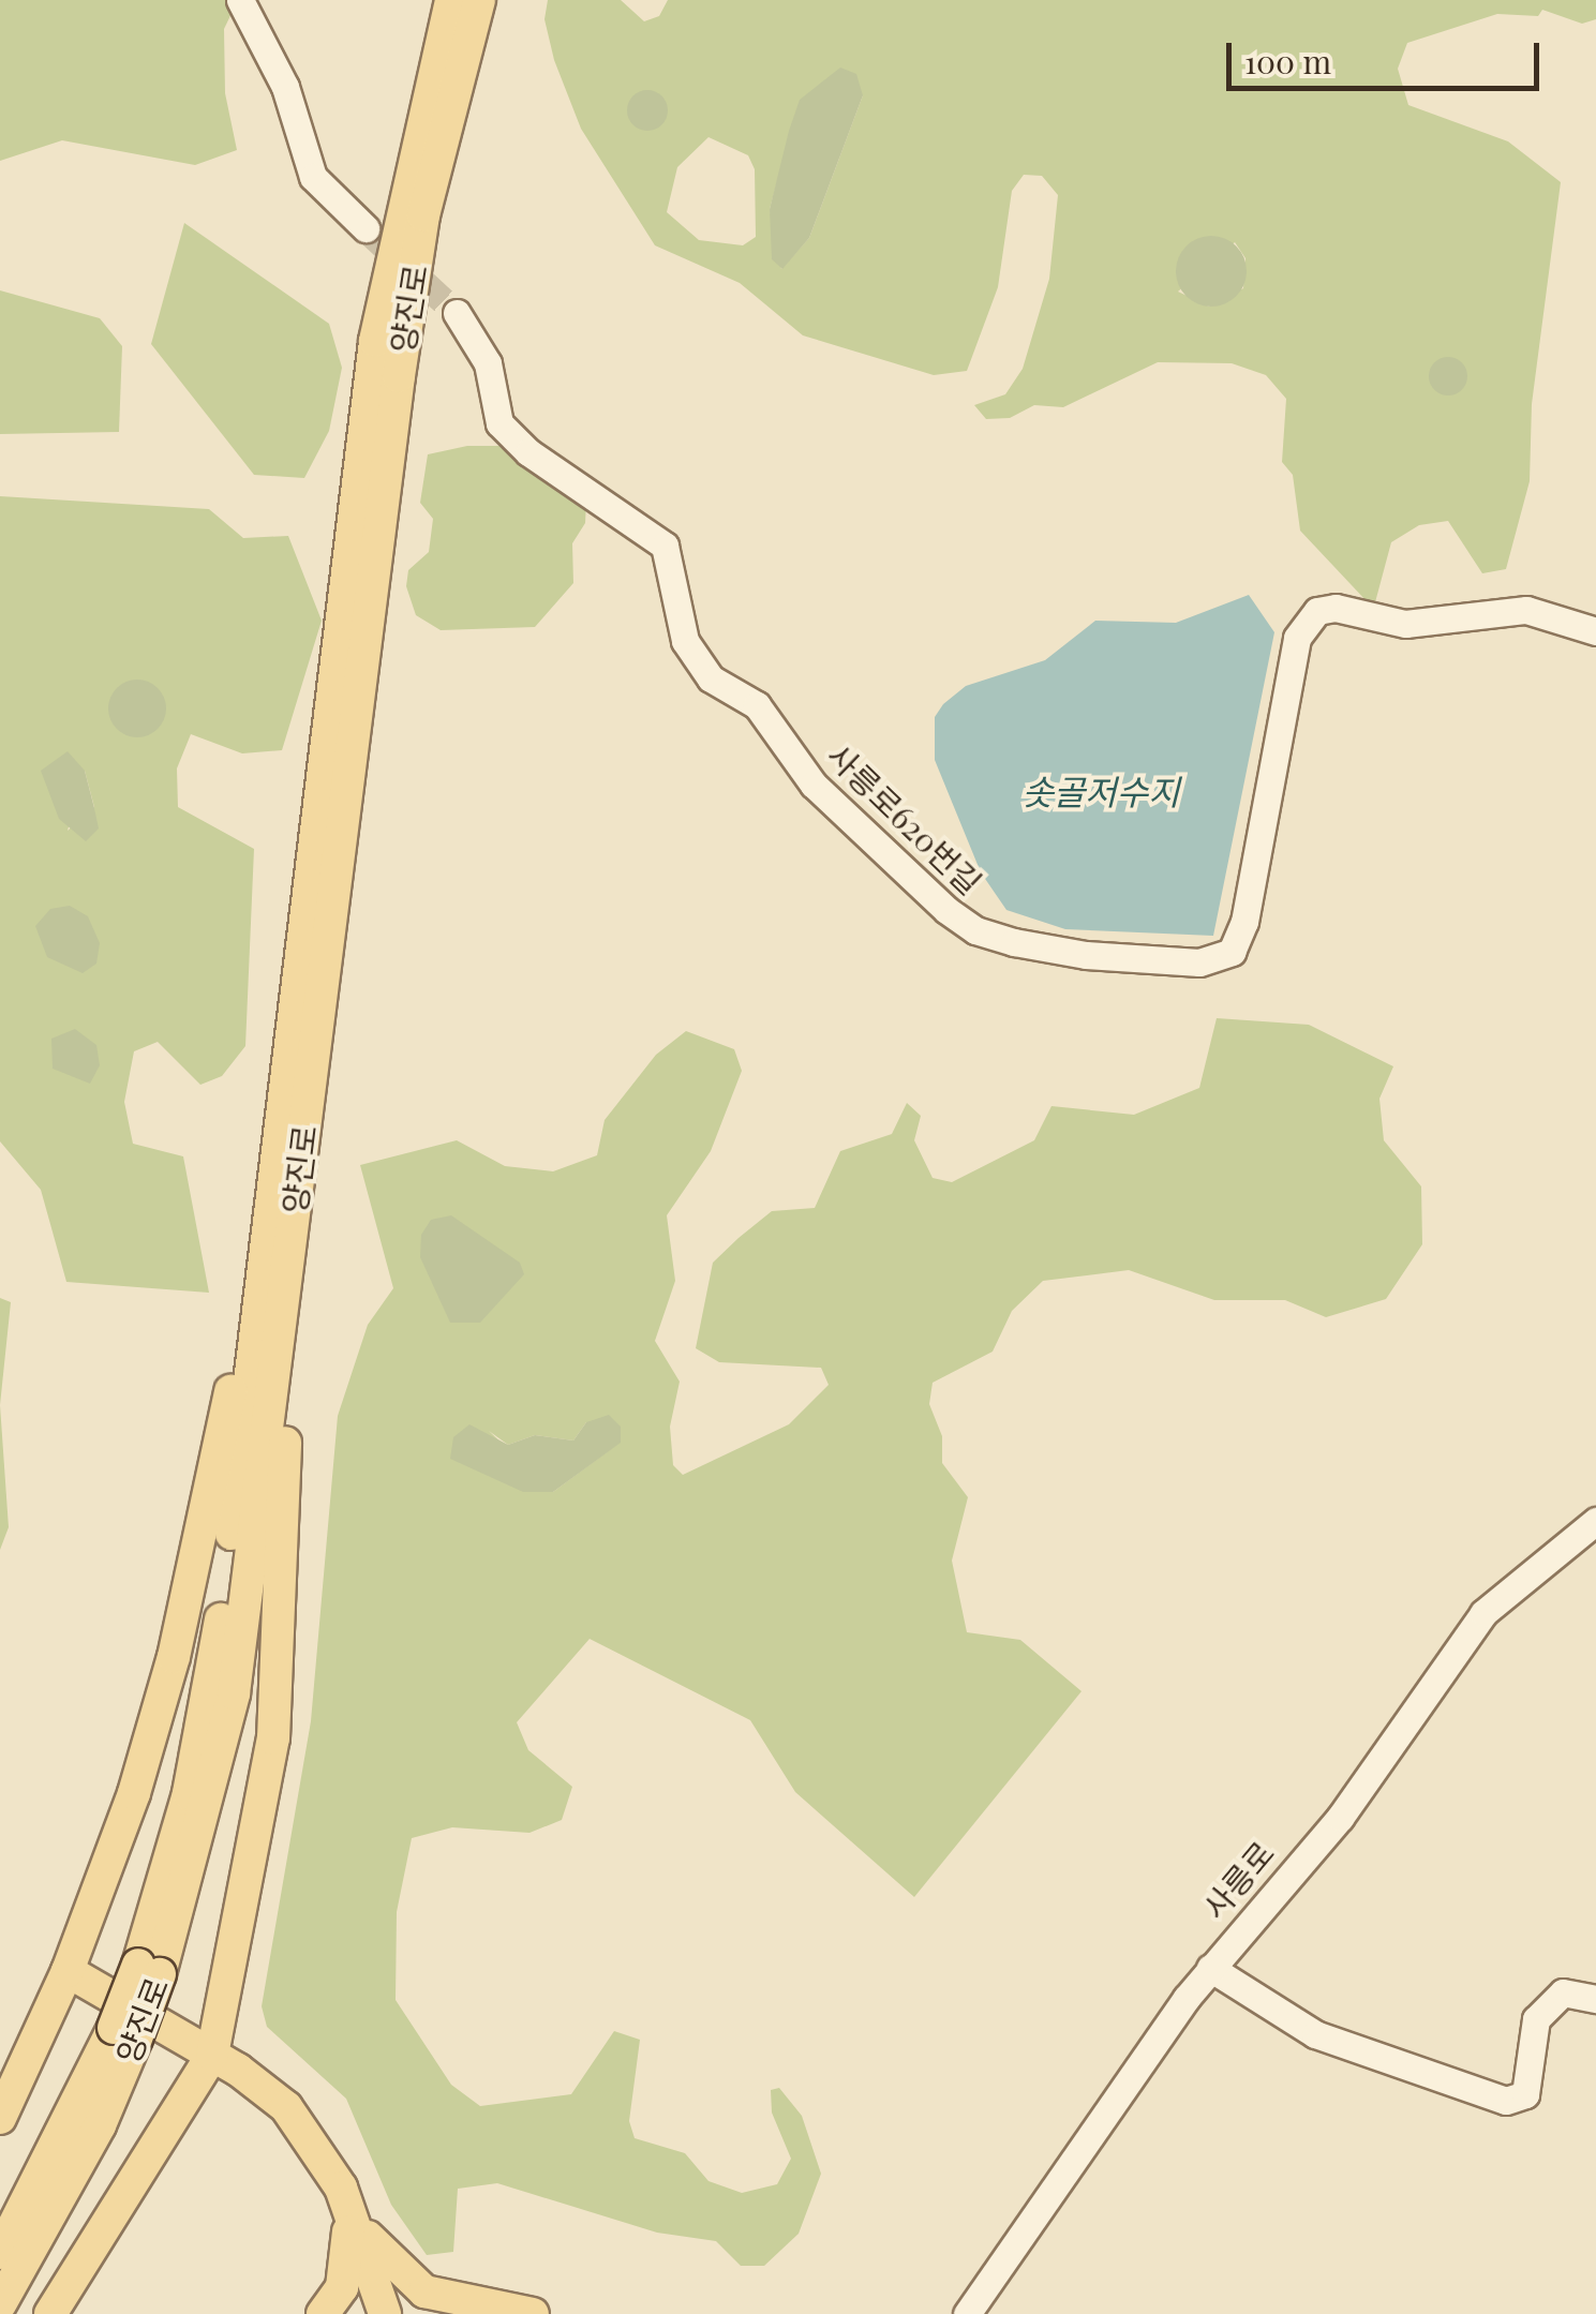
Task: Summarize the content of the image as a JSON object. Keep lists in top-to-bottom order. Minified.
{"streets":{"main road":["양진로"],"street":["사릉로620번길","사릉로"]},"water":["솟골저수지"],"scale_bar":"100 m"}
